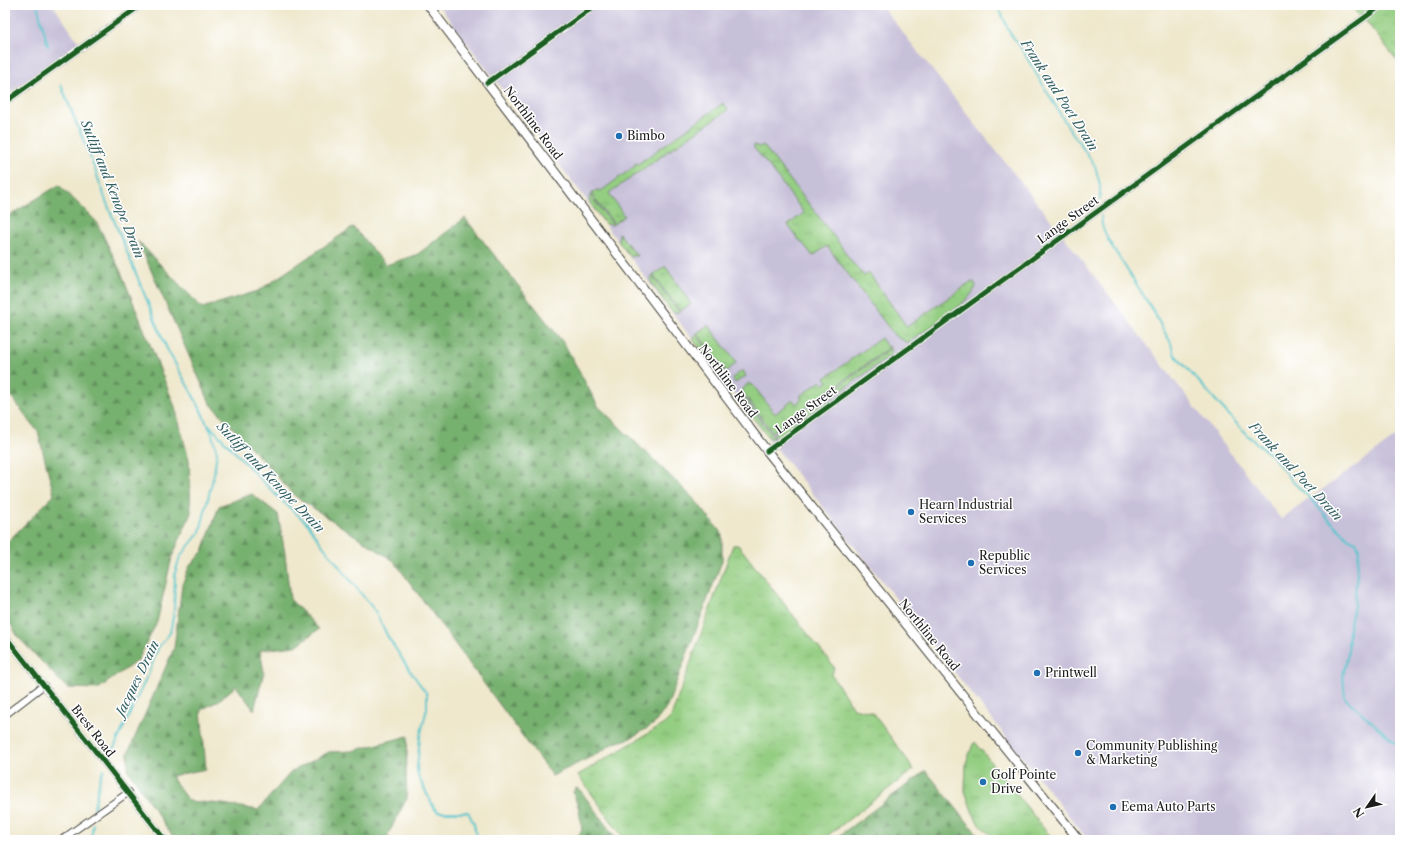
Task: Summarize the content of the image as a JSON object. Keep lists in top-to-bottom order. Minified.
{"streets":{"main road":["Northline Road"],"street":["Lange Street","Brest Road"]},"crossings":[["Northline Road","Lange Street"]],"water":["Frank and Poet Drain","Sutliff and Kenope Drain","Jacques Drain"],"places":["Bimbo","Hearn Industrial Services","Republic Services","Printwell","Community Publishing & Marketing","Golf Pointe Drive","Eema Auto Parts"],"north":"bottom left"}
